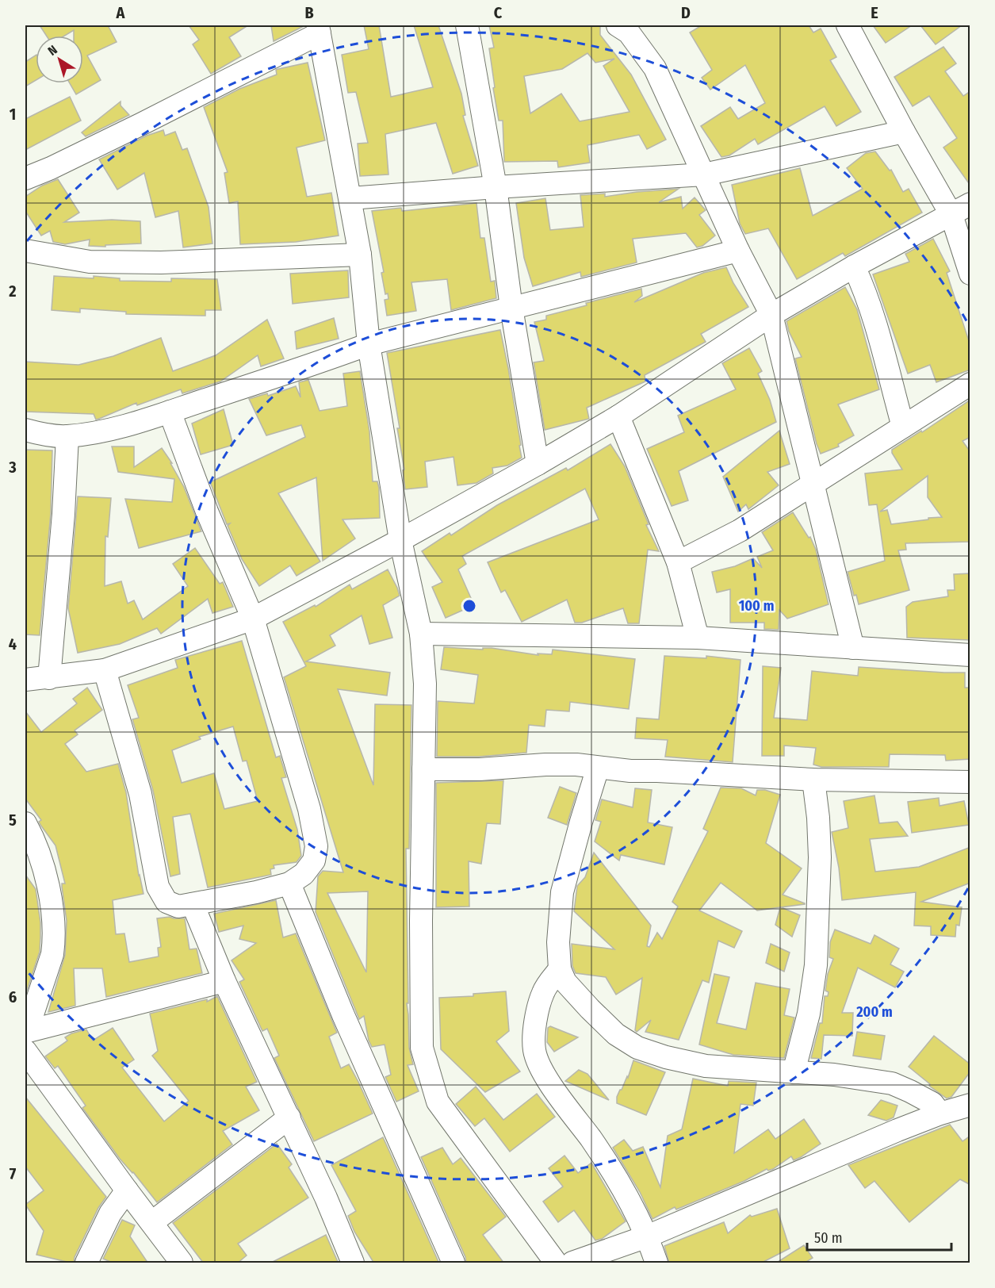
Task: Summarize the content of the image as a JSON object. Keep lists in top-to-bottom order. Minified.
{"scale_bar":"50 m","north":"top left","grid":{"columns":["A","B","C","D","E"],"rows":["1","2","3","4","5","6","7"]},"rings":["100 m","200 m"]}
